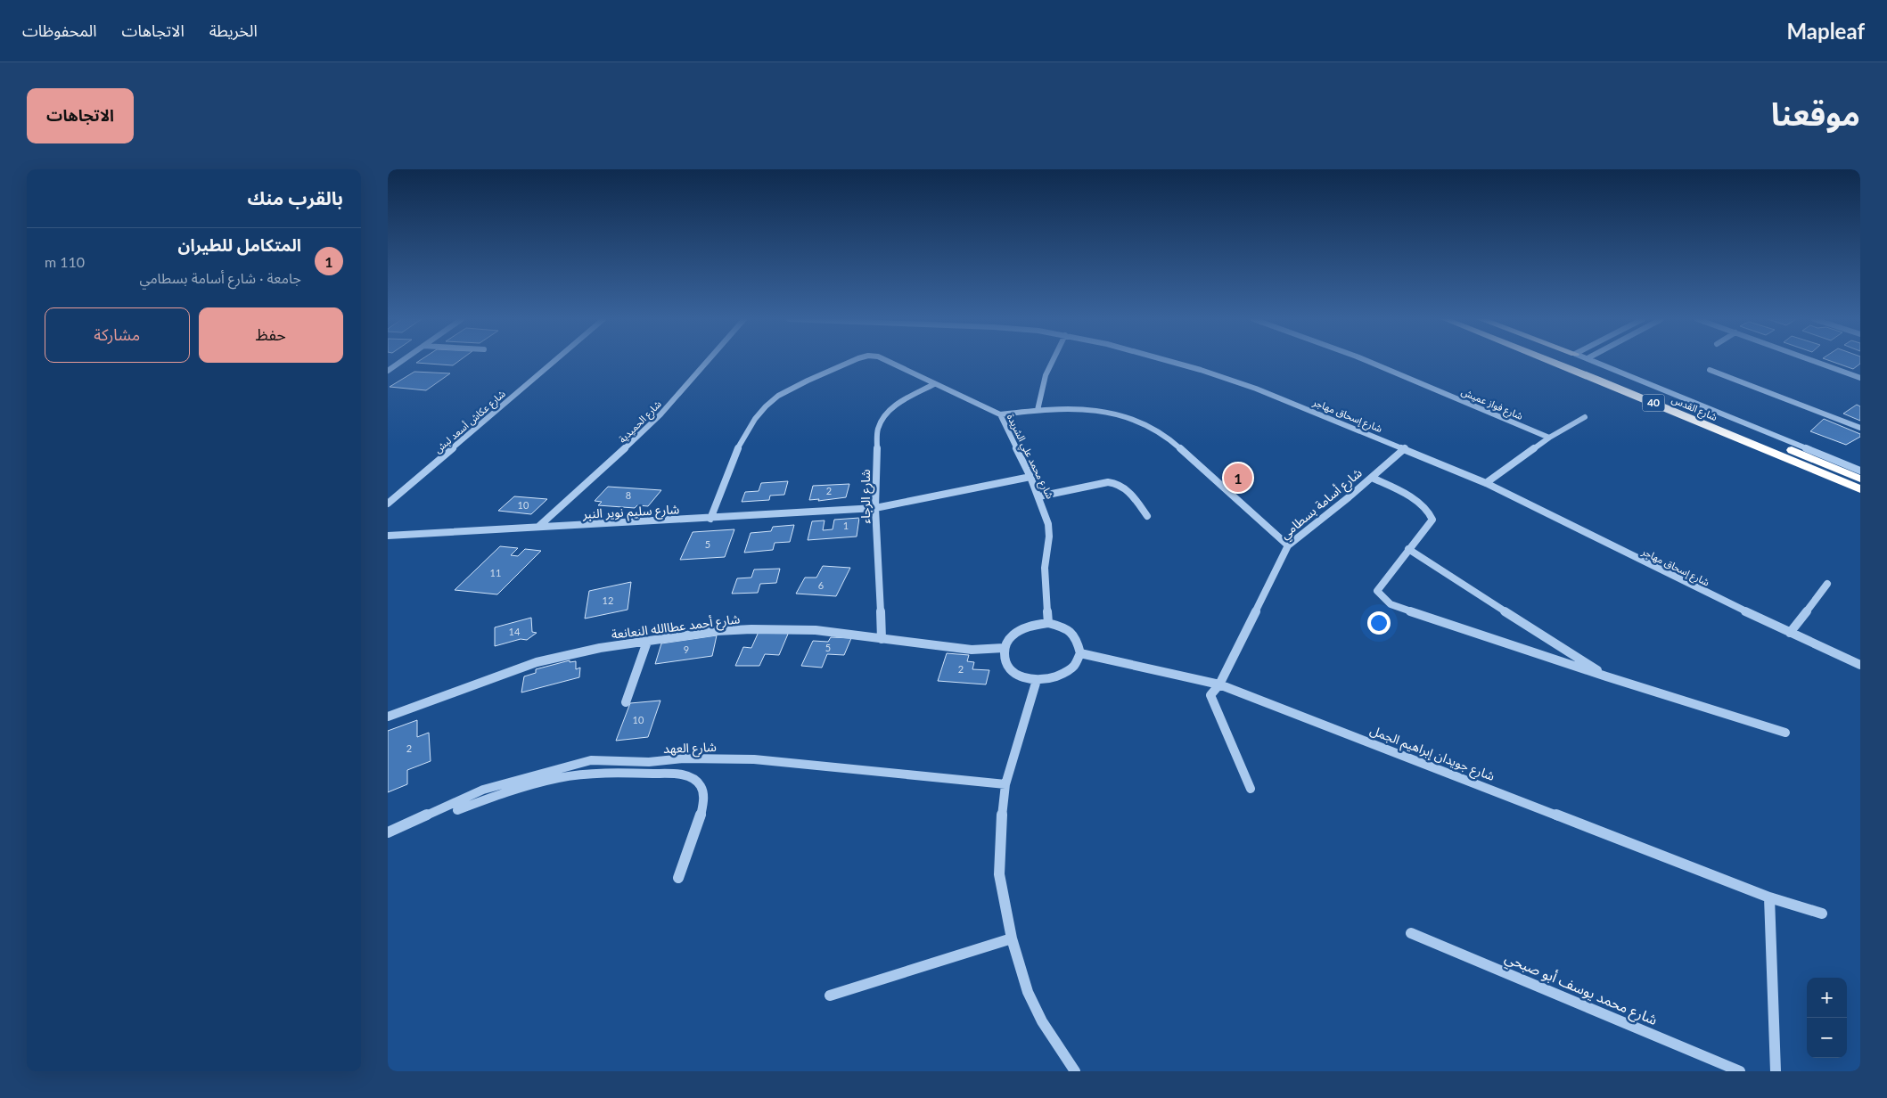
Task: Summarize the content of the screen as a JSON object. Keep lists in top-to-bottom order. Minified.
{"streets":{"highway":["40","شارع القدس"],"street":["شارع فواز عميش","شارع إسحاق مهاجر","شارع عكاش أسعد لبش","شارع الحميدية","شارع محمد علي الشريدة","شارع الرجاء","شارع أسامة بسطامي","شارع سليم نوير النبر","شارع أحمد عطاالله النعانعة","شارع العهد","شارع جويدان إبراهيم الجمل","شارع محمد يوسف أبو صبحي"]},"crossings":[["شارع إسحاق مهاجر","شارع أسامة بسطامي"],["شارع الحميدية","شارع سليم نوير النبر"],["شارع محمد علي الشريدة","شارع الرجاء"],["شارع محمد علي الشريدة","شارع سليم نوير النبر"],["شارع محمد علي الشريدة","شارع أحمد عطاالله النعانعة"],["شارع محمد علي الشريدة","شارع جويدان إبراهيم الجمل"],["شارع الرجاء","شارع سليم نوير النبر"],["شارع الرجاء","شارع أحمد عطاالله النعانعة"],["شارع أسامة بسطامي","شارع جويدان إبراهيم الجمل"],["شارع أحمد عطاالله النعانعة","شارع جويدان إبراهيم الجمل"]],"house_numbers":["2","8","10","1","5","11","6","12","14","5","9","2","10","2"],"page":{"header":"Mapleaf","nav":["الخريطة","الاتجاهات","المحفوظات"],"title":"موقعنا","buttons":["الاتجاهات",["حفظ","مشاركة"]],"heading":"بالقرب منك","list":[{"mark":"1","name":"المتكامل للطيران","note":"جامعة · شارع أسامة بسطامي","value":"110 m"}],"pins":"1","map_buttons":["+","−"]}}
